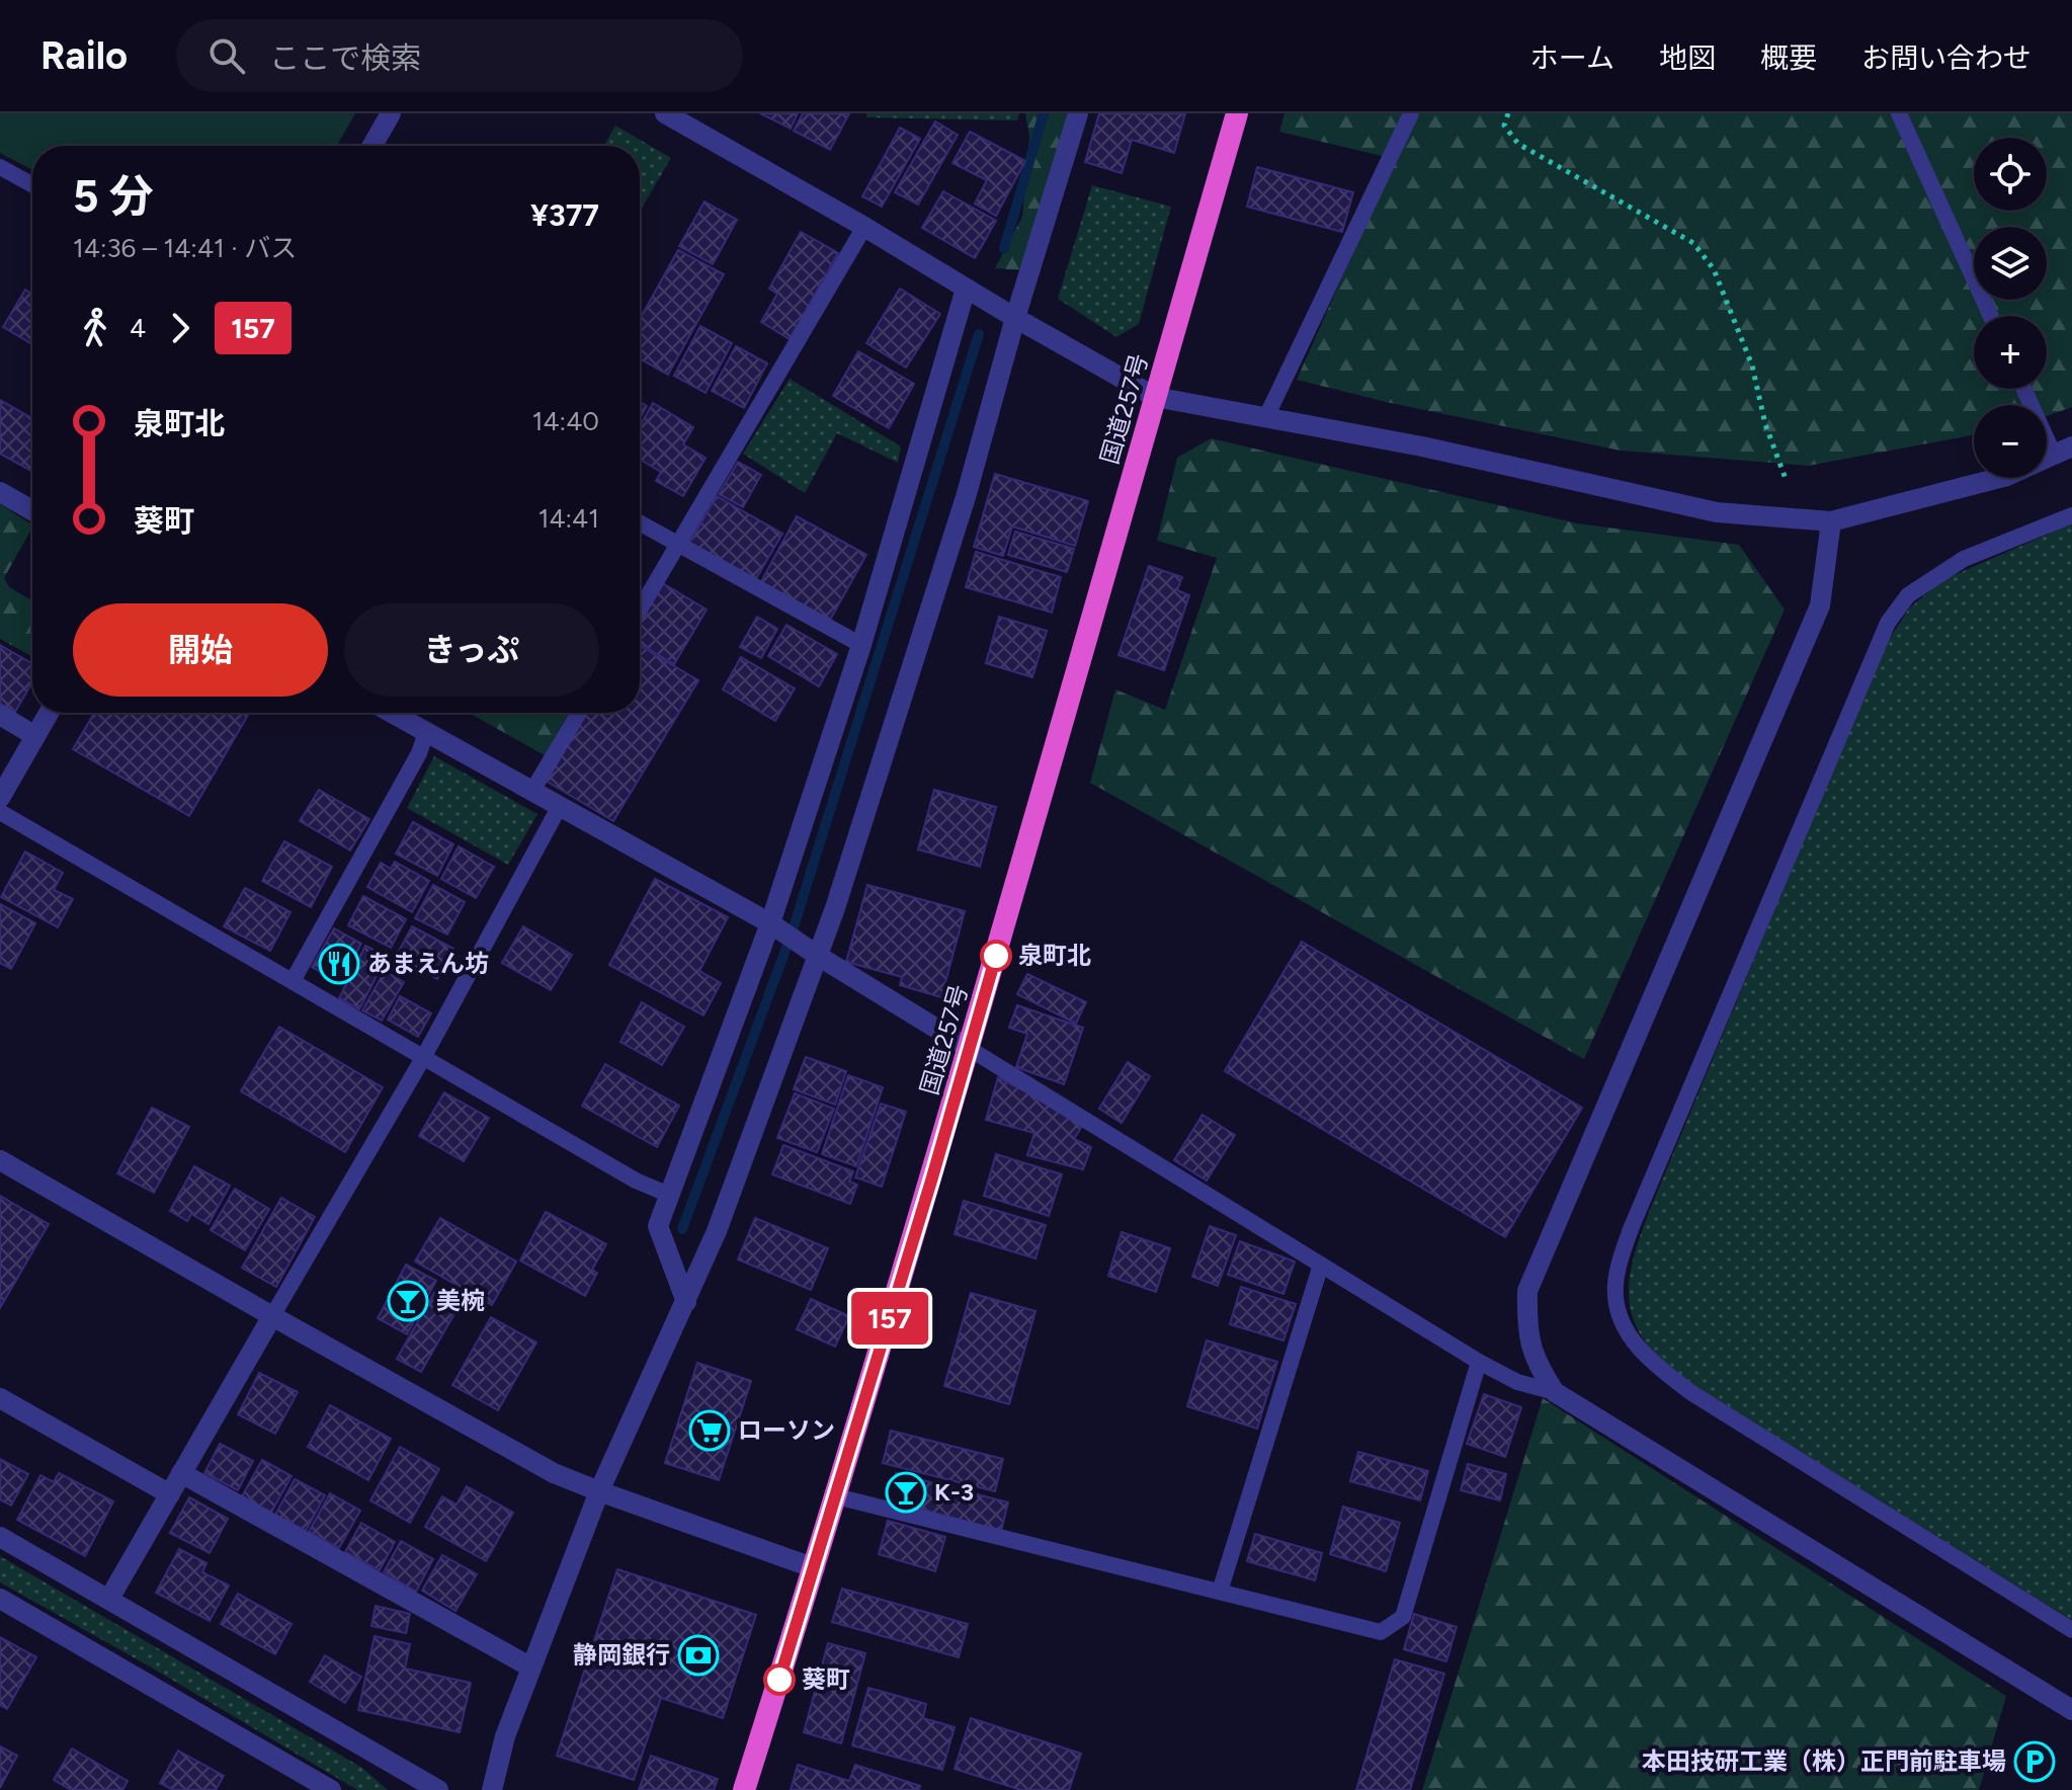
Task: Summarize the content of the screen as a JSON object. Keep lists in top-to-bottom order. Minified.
{"streets":{"highway":["国道257号"]},"places":{"other":["泉町北","葵町"],"restaurant":["あまえん坊"],"bar":["美椀","K-3"],"supermarket":["ローソン"],"bank":["静岡銀行"],"parking":["本田技研工業（株）正門前駐車場"]},"lines":["bus line 157"],"page":{"header":"Railo","search":"ここで検索","nav":["ホーム","地図","概要","お問い合わせ"],"on_map":"157","map_buttons":["+","−"],"heading":["5 分","14:36 – 14:41 · バス","¥377"],"legs":["4","157"],"list":[{"name":"泉町北","value":"14:40"},{"name":"葵町","value":"14:41"}],"buttons":["開始","きっぷ"]}}
